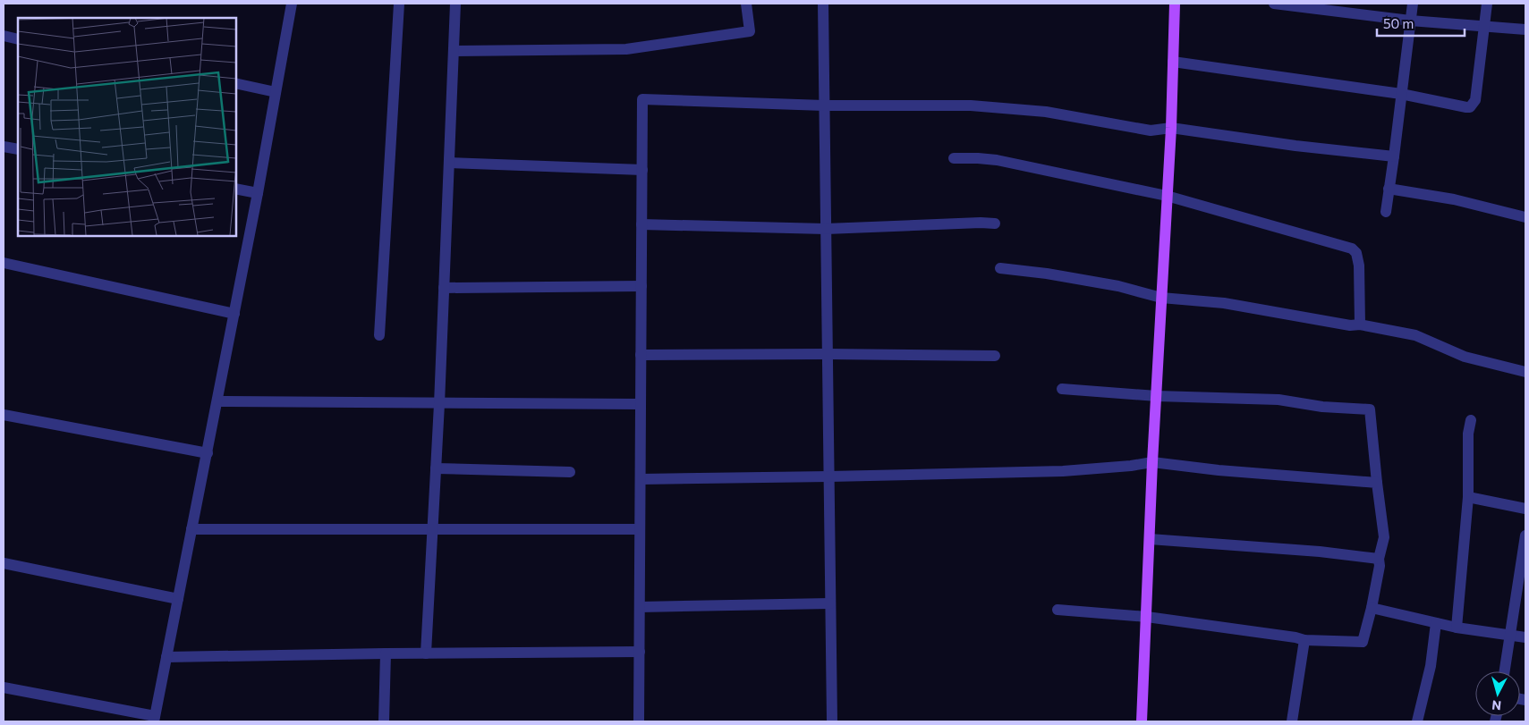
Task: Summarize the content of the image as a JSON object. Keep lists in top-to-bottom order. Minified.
{"scale_bar":"50 m","north":"bottom"}
